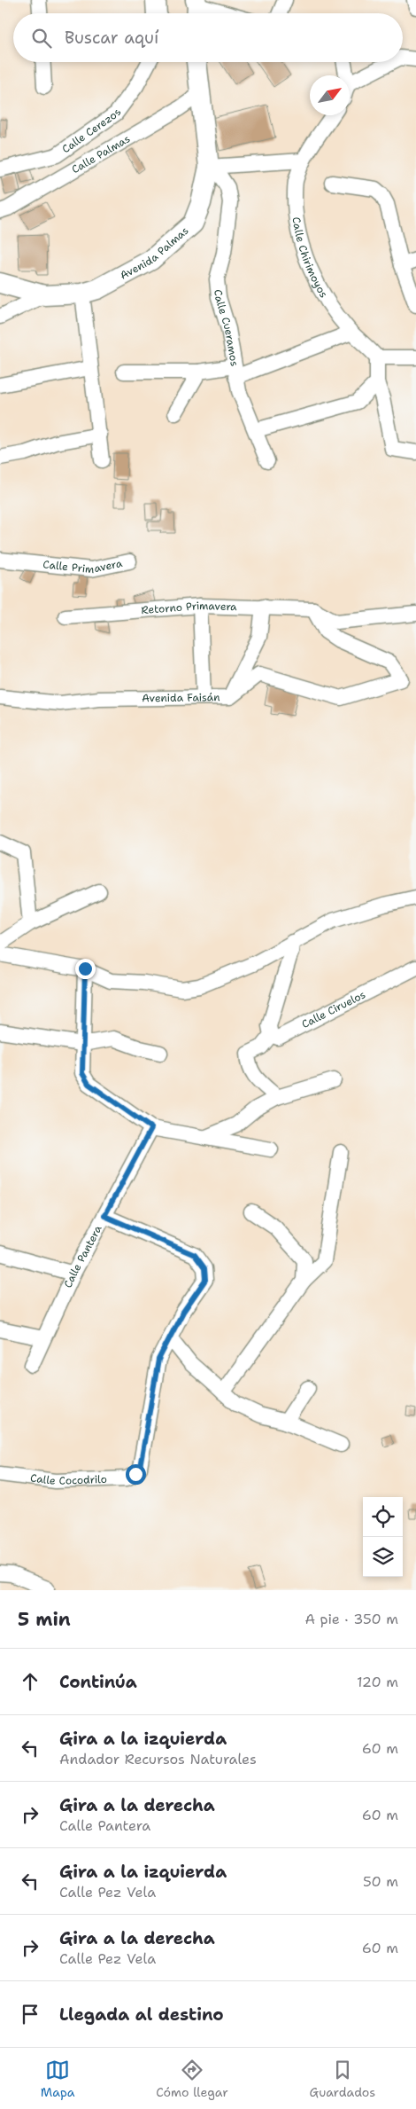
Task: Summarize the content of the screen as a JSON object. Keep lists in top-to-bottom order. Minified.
{"streets":{"main road":["Avenida Palmas"],"street":["Calle Cerezos","Calle Palmas","Calle Chirimoyos","Calle Cueramos","Calle Primavera","Retorno Primavera","Avenida Faisán","Calle Ciruelos","Calle Pantera","Calle Cocodrilo"]},"crossings":[["Calle Palmas","Avenida Palmas"],["Avenida Palmas","Calle Cueramos"],["Retorno Primavera","Avenida Faisán"]],"north":"top right","page":{"search":"Buscar aquí","heading":["5 min","A pie · 350 m"],"list":[["Continúa","120 m"],["Gira a la izquierda","Andador Recursos Naturales","60 m"],["Gira a la derecha","Calle Pantera","60 m"],["Gira a la izquierda","Calle Pez Vela","50 m"],["Gira a la derecha","Calle Pez Vela","60 m"],"Llegada al destino"],"nav":["Mapa","Cómo llegar","Guardados"]}}
